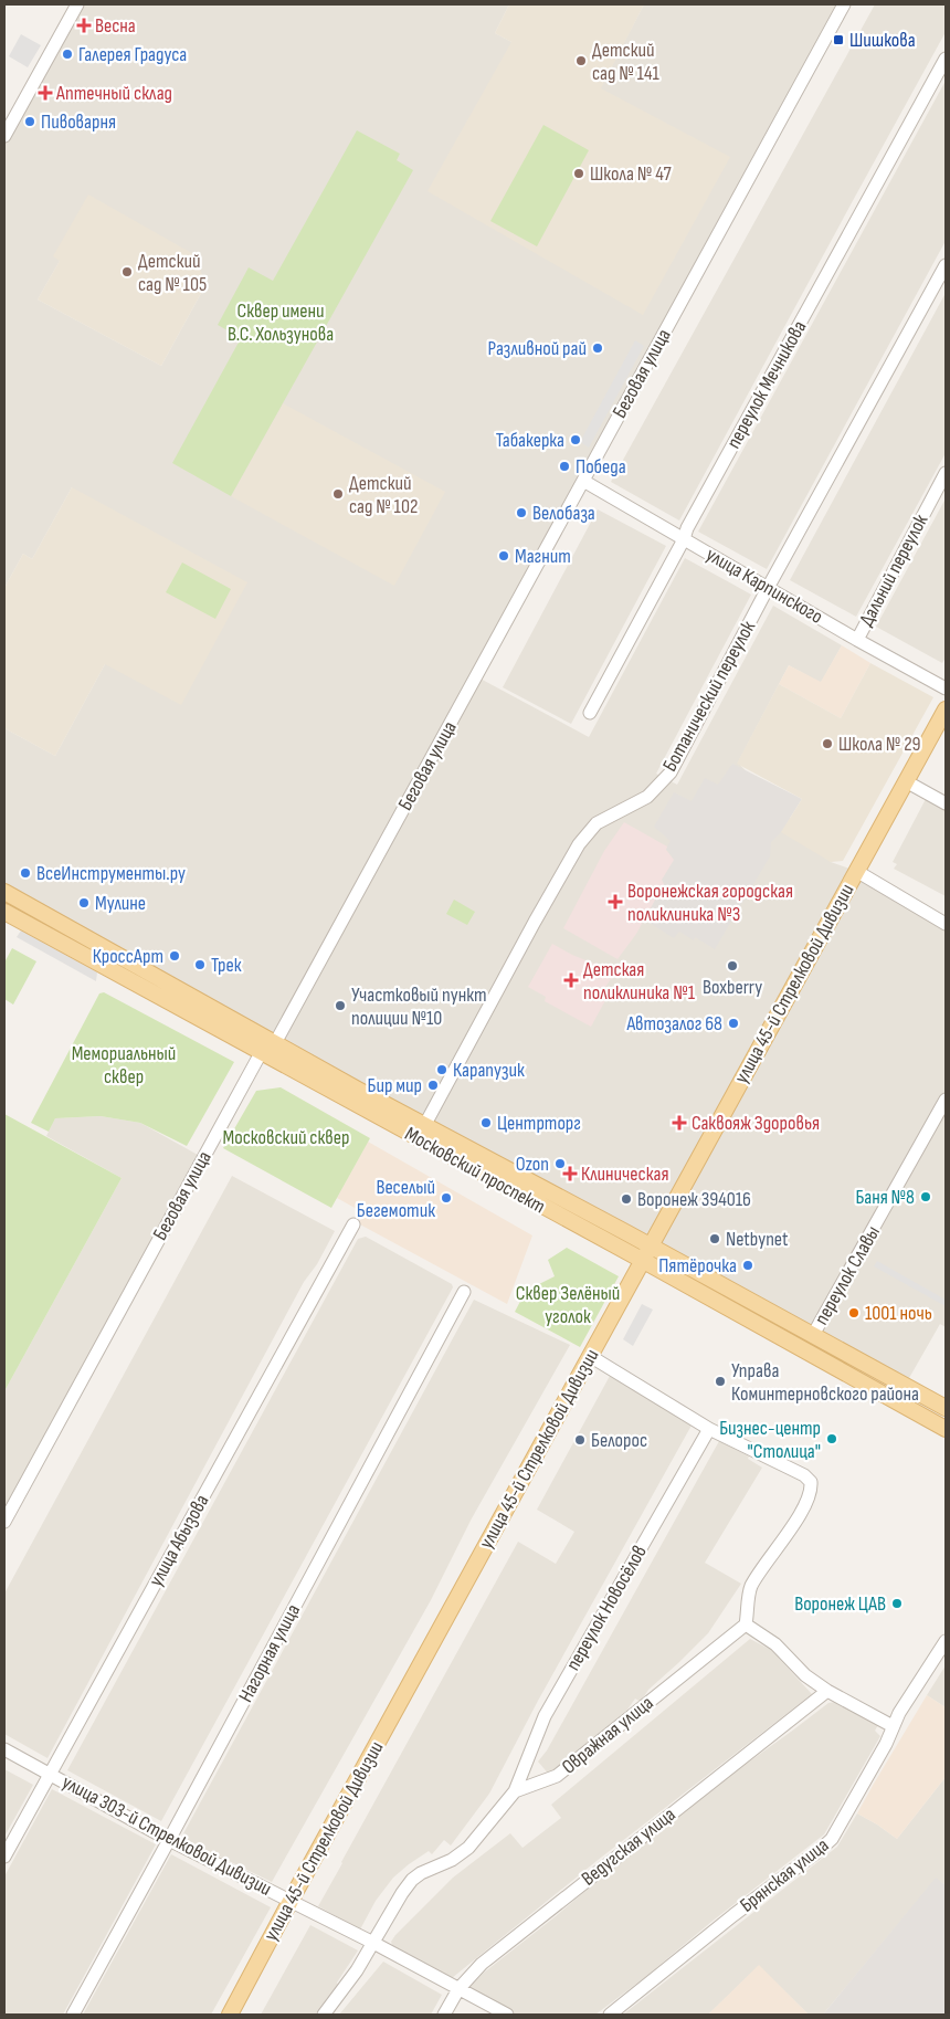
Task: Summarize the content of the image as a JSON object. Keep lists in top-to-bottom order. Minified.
{"streets":{"main road":["улица 45-й Стрелковой Дивизии","Московский проспект"],"street":["Беговая улица","переулок Мечникова","Дальний переулок","улица Карпинского","Ботанический переулок","переулок Славы","улица Абызова","переулок Новосёлов","Нагорная улица","Овражная улица","улица 303-й Стрелковой Дивизии","Ведугская улица","Брянская улица"]},"crossings":[["Беговая улица","улица Карпинского"],["Беговая улица","Московский проспект"],["переулок Мечникова","улица Карпинского"],["Дальний переулок","улица Карпинского"],["улица Карпинского","Ботанический переулок"],["Ботанический переулок","Московский проспект"],["улица 45-й Стрелковой Дивизии","Московский проспект"],["улица 45-й Стрелковой Дивизии","улица 303-й Стрелковой Дивизии"],["Московский проспект","переулок Славы"],["улица Абызова","улица 303-й Стрелковой Дивизии"],["переулок Новосёлов","Овражная улица"],["Нагорная улица","улица 303-й Стрелковой Дивизии"],["Овражная улица","улица 303-й Стрелковой Дивизии"],["улица 303-й Стрелковой Дивизии","Ведугская улица"]],"parks":["Сквер имени В.С. Хользунова","Мемориальный сквер","Московский сквер","Сквер Зелёный уголок"],"places":{"health":["Весна","Аптечный склад","Воронежская городская поликлиника №3","Детская поликлиника №1","Саквояж Здоровья","Клиническая"],"transit":["Шишкова"],"other":["Галерея Градуса","Детский сад № 141","Пивоварня","Школа № 47","Детский сад № 105","Разливной рай","Табакерка","Победа","Детский сад № 102","Велобаза","Магнит","Школа № 29","ВсеИнструменты.ру","Мулине","КроссАрт","Трек","Boxberry","Участковый пункт полиции №10","Автозалог 68","Карапузик","Бир мир","Центрторг","Ozon","Баня №8","Веселый Бегемотик","Воронеж 394016","Netbynet","Пятёрочка","1001 ночь","Управа Коминтерновского района","Бизнес-центр \"Столица\"","Белорос","Воронеж ЦАВ"]}}
